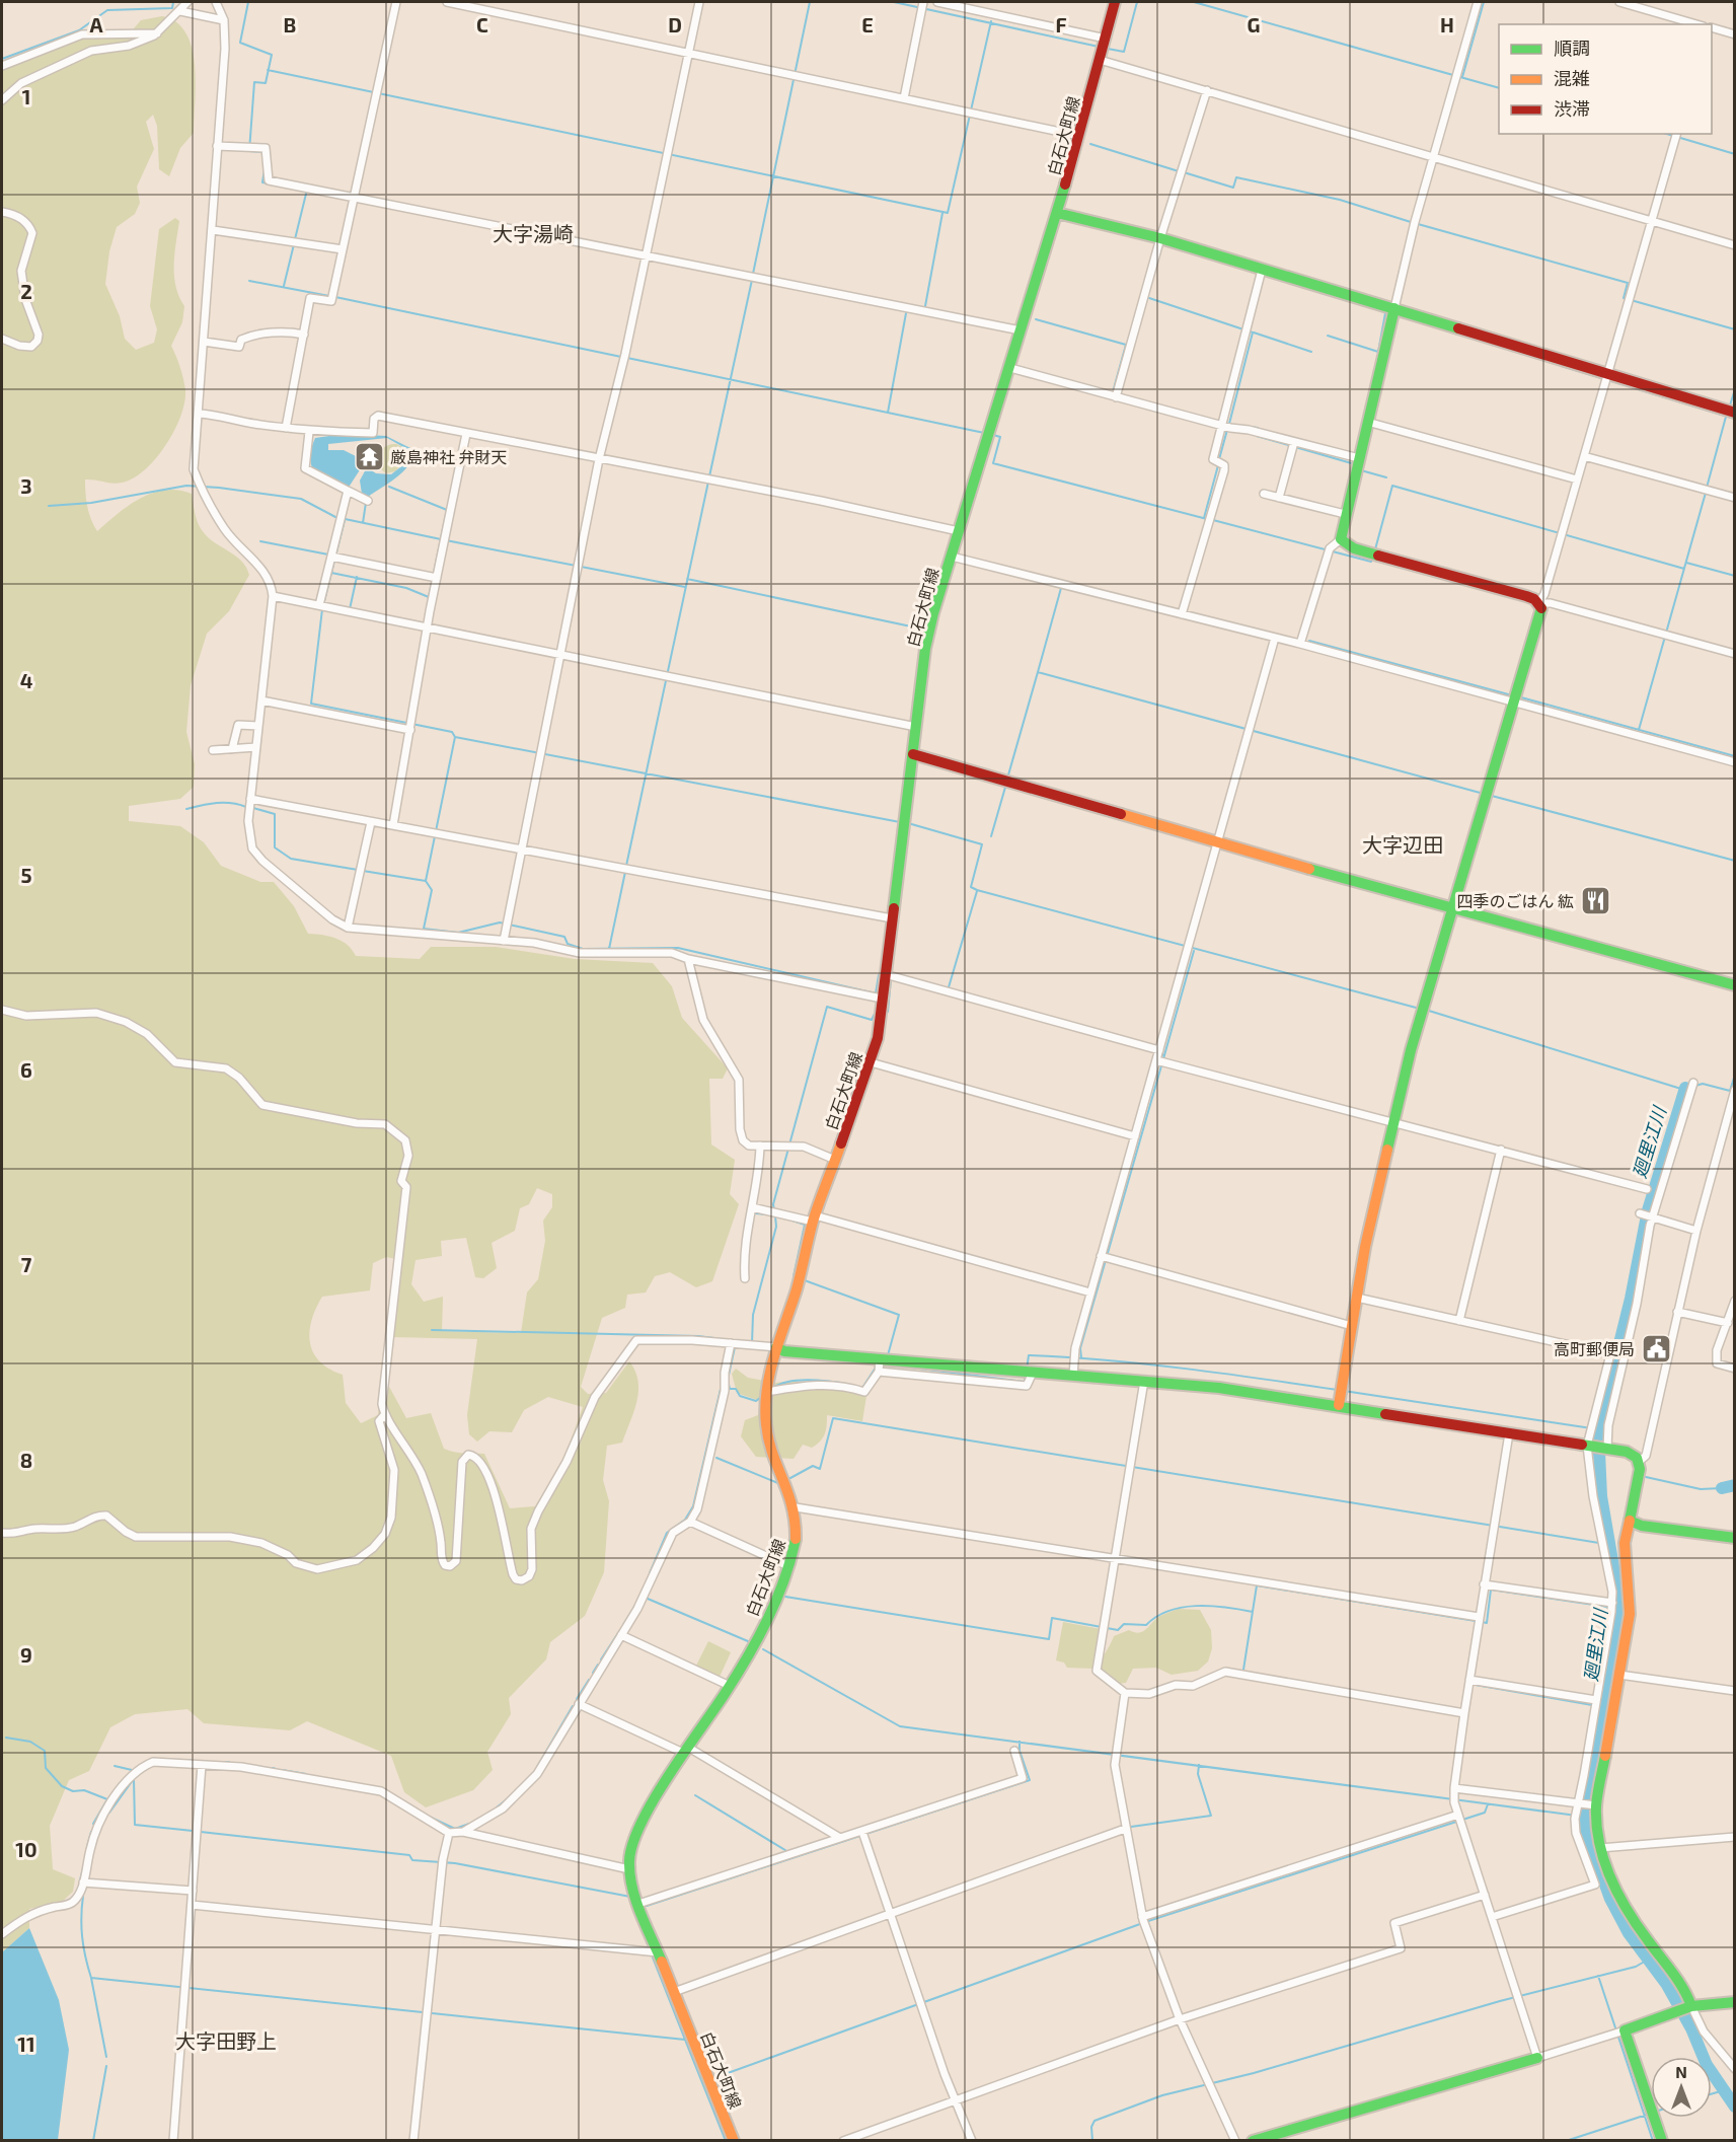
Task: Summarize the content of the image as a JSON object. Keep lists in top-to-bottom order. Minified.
{"streets":{"street":["白石大町線"]},"districts":["大字湯崎","大字辺田","大字田野上"],"water":["廻里江川"],"places":{"temple":["厳島神社 弁財天"],"restaurant":["四季のごはん 紘"],"public building":["高町郵便局"]},"legend":["順調","混雑","渋滞"],"north":"top","grid":{"columns":["A","B","C","D","E","F","G","H"],"rows":["1","2","3","4","5","6","7","8","9","10","11"]}}
